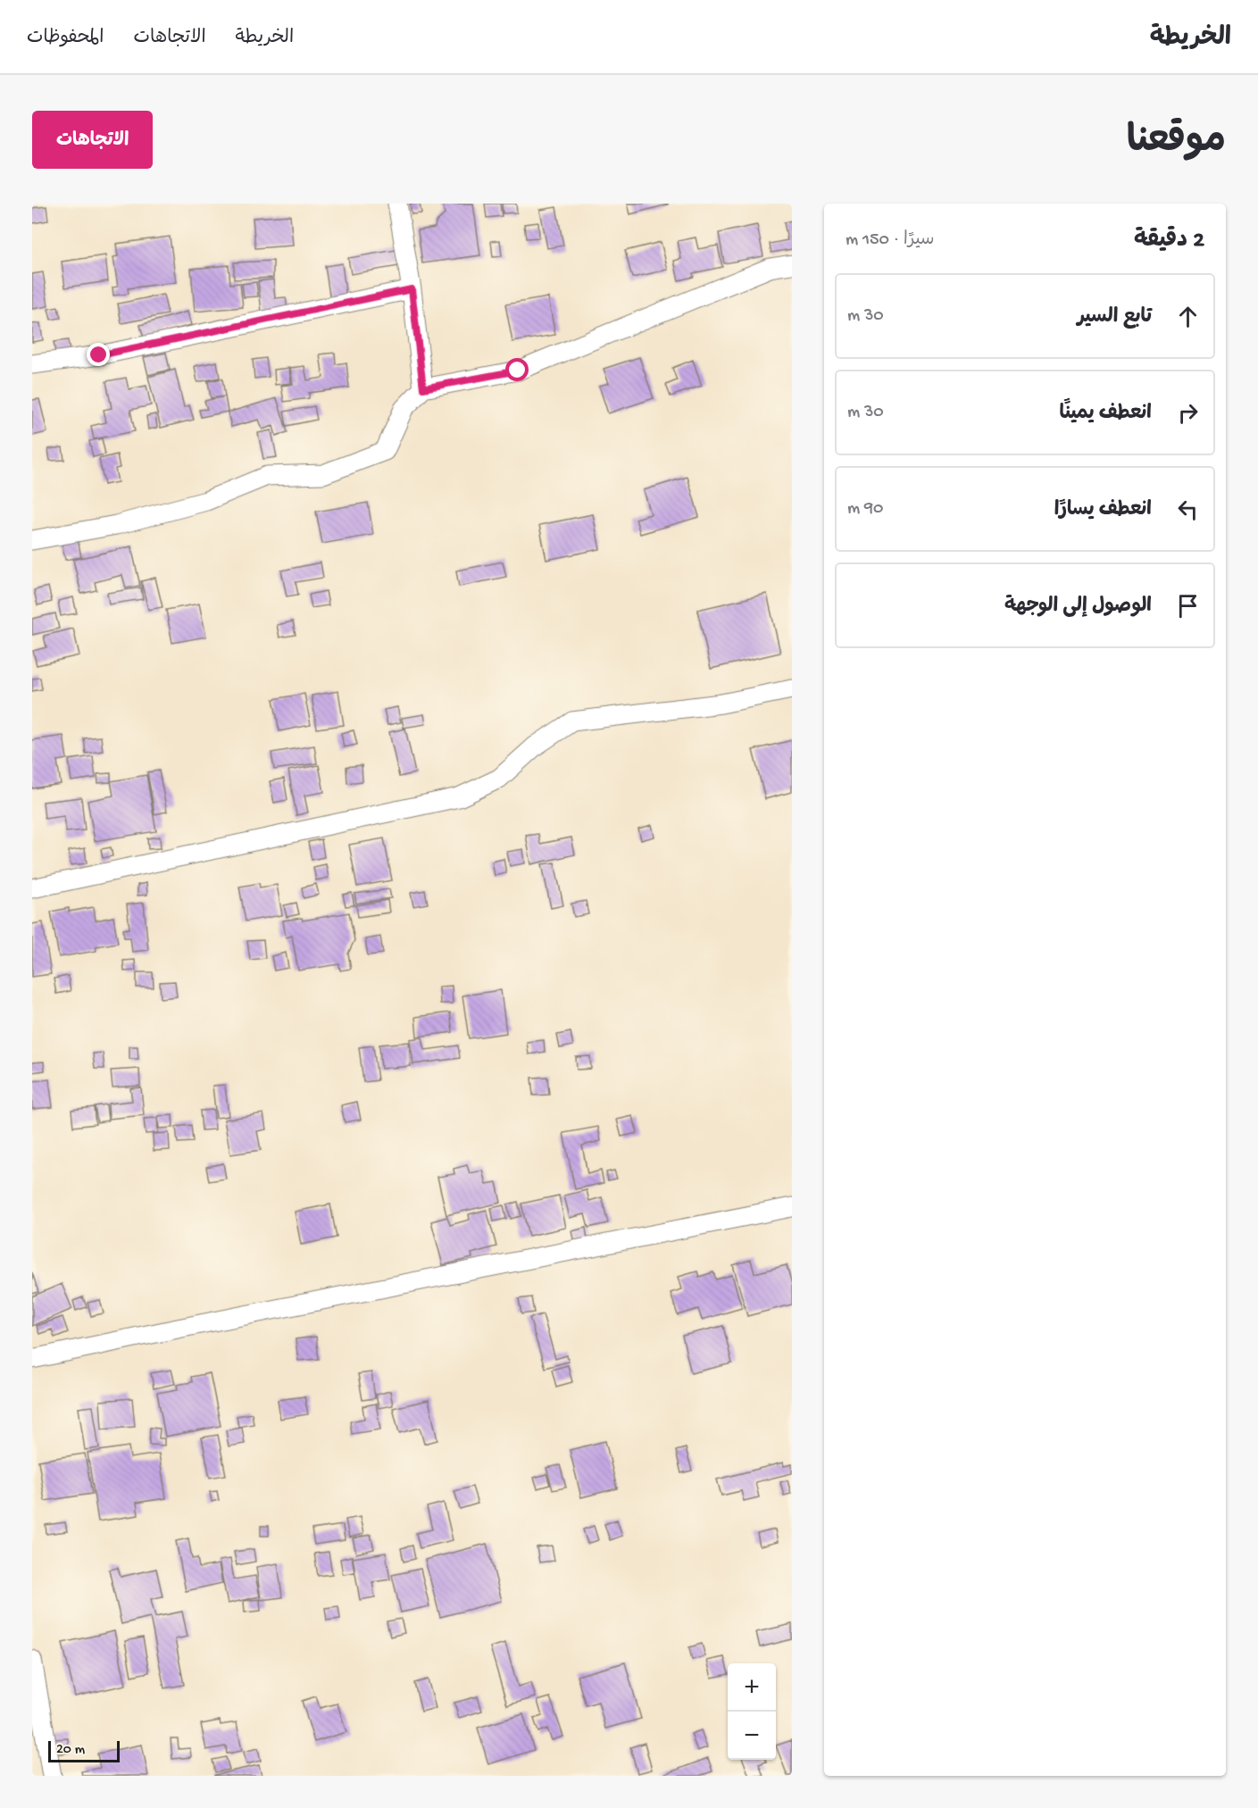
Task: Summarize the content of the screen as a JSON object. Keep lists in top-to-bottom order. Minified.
{"scale_bar":"20 m","page":{"header":"الخريطة","nav":["الخريطة","الاتجاهات","المحفوظات"],"title":"موقعنا","buttons":"الاتجاهات","heading":["2 دقيقة","سيرًا · 150 m"],"list":[["تابع السير","30 m"],["انعطف يمينًا","30 m"],["انعطف يسارًا","90 m"],"الوصول إلى الوجهة"],"map_buttons":["+","−"],"scale":"20 m"}}
